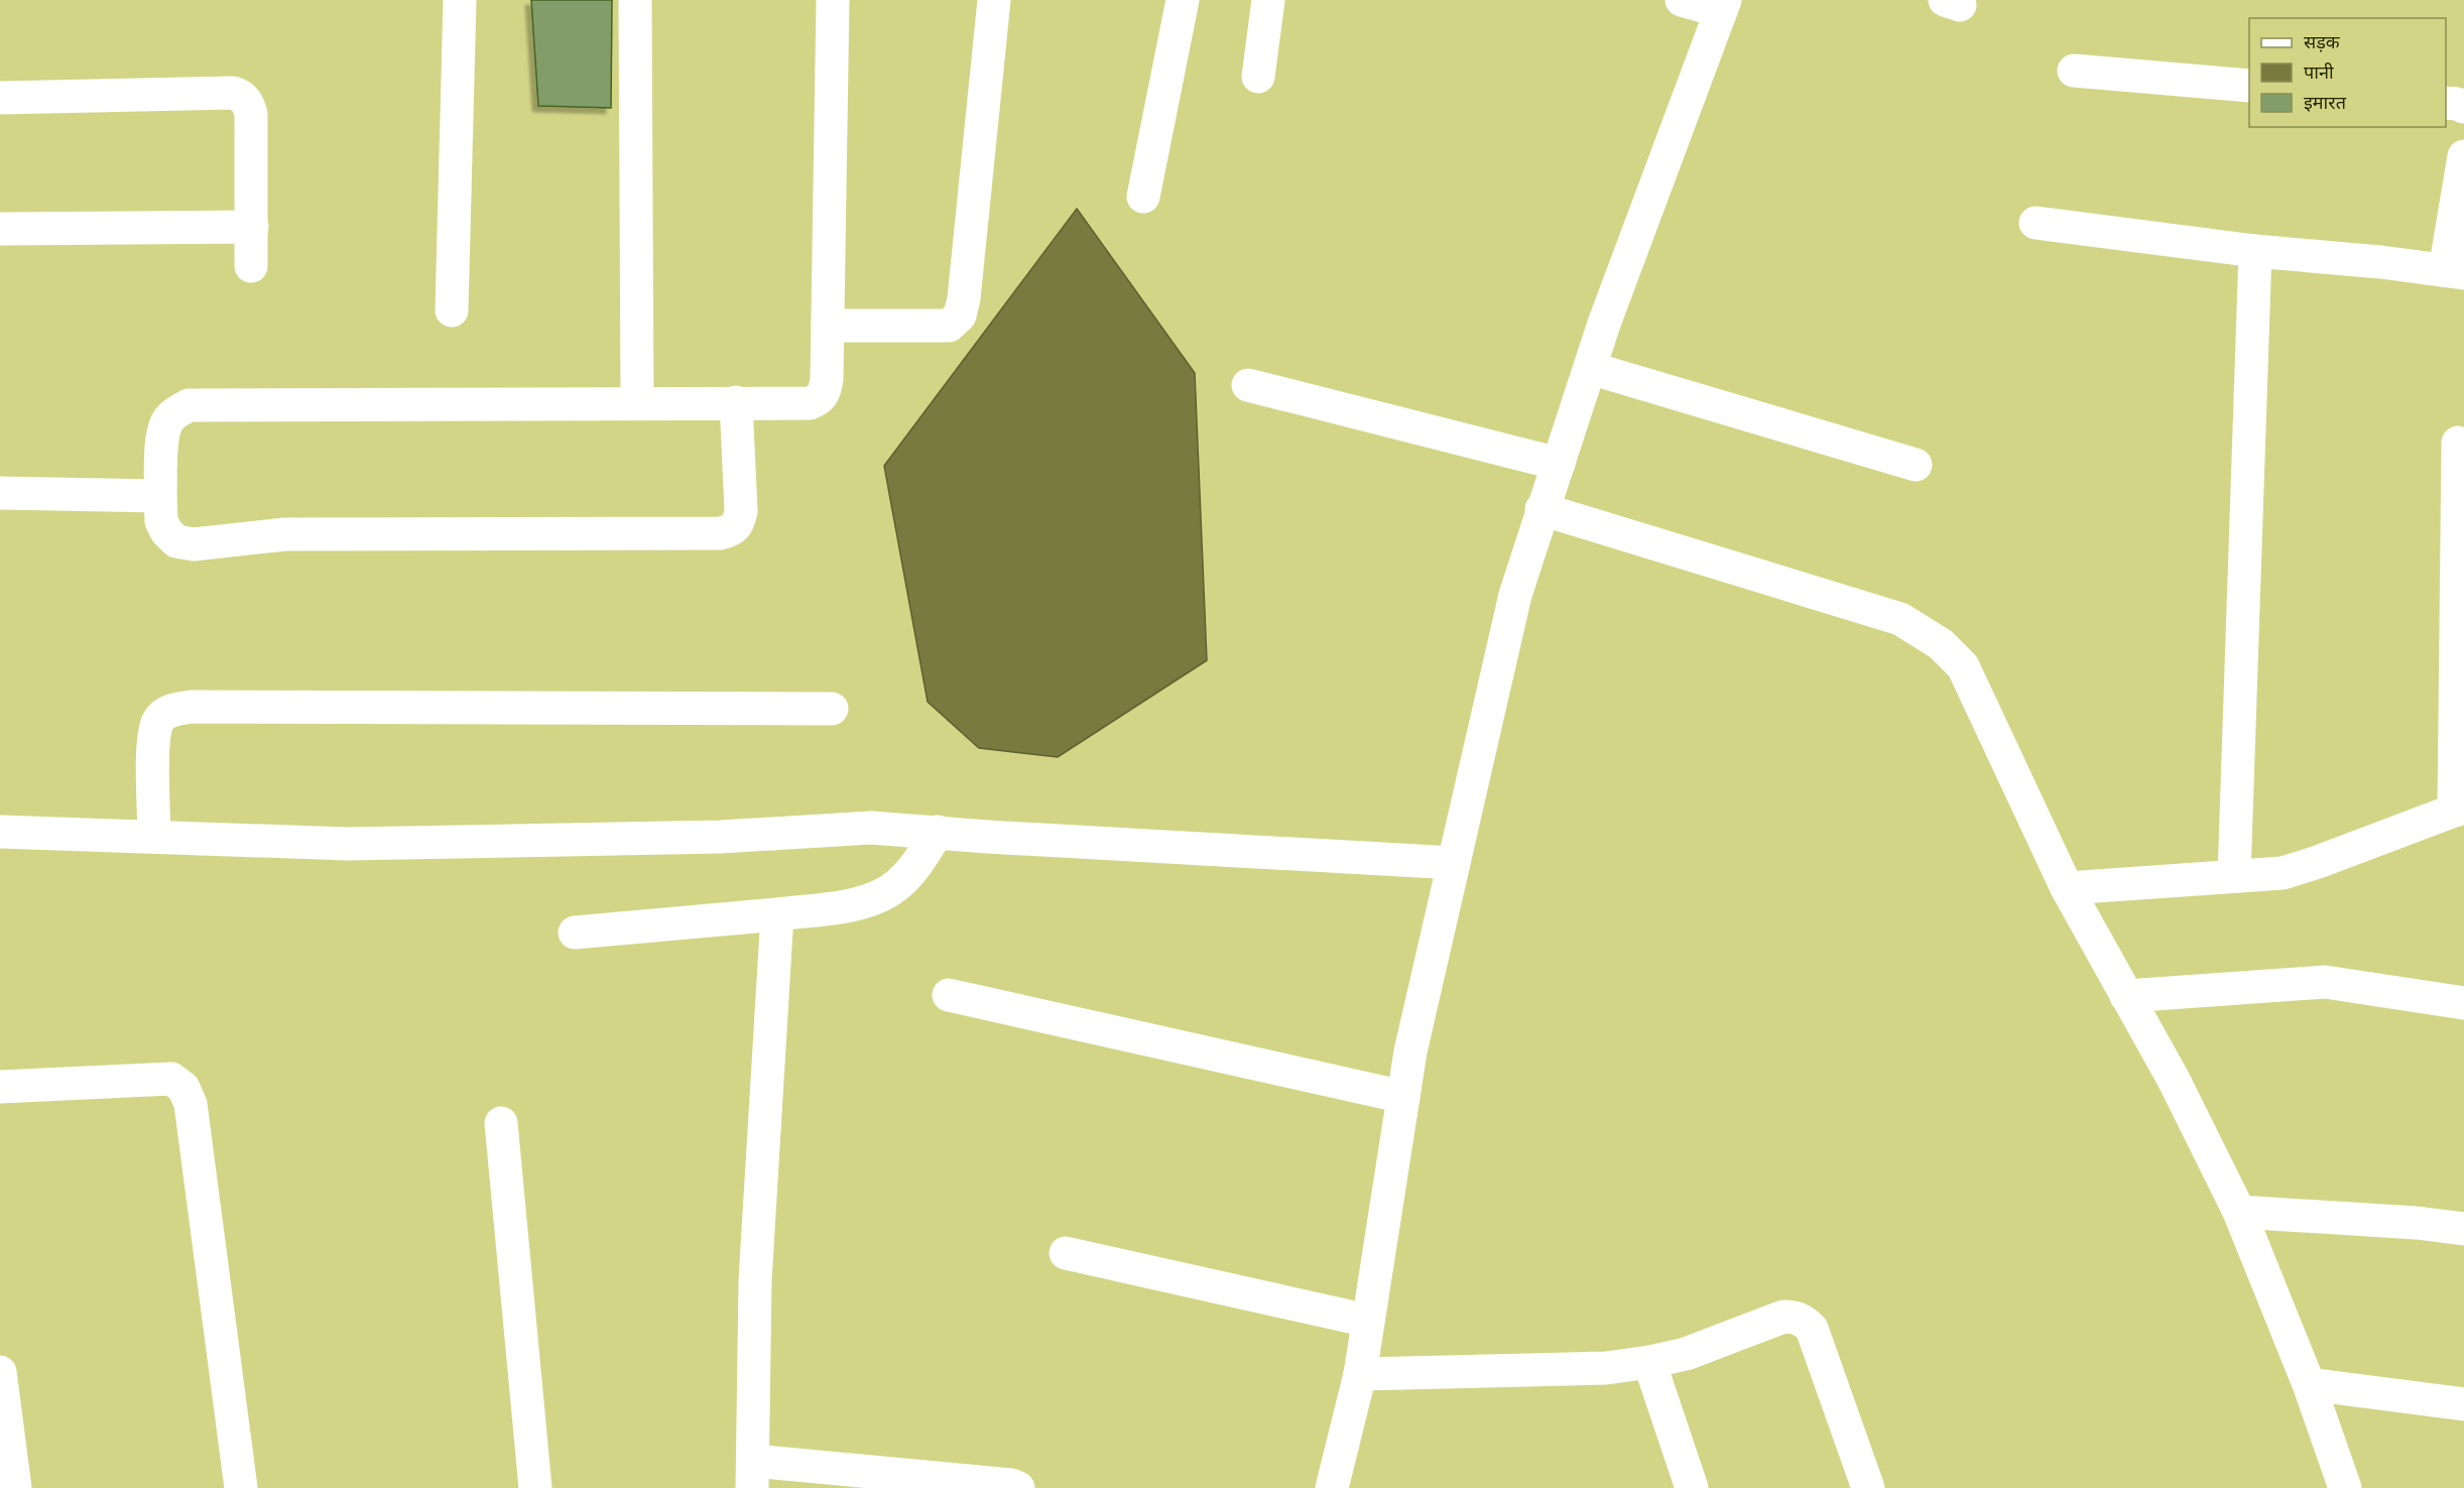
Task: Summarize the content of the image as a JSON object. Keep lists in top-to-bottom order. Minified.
{"legend":["सड़क","पानी","इमारत"]}
